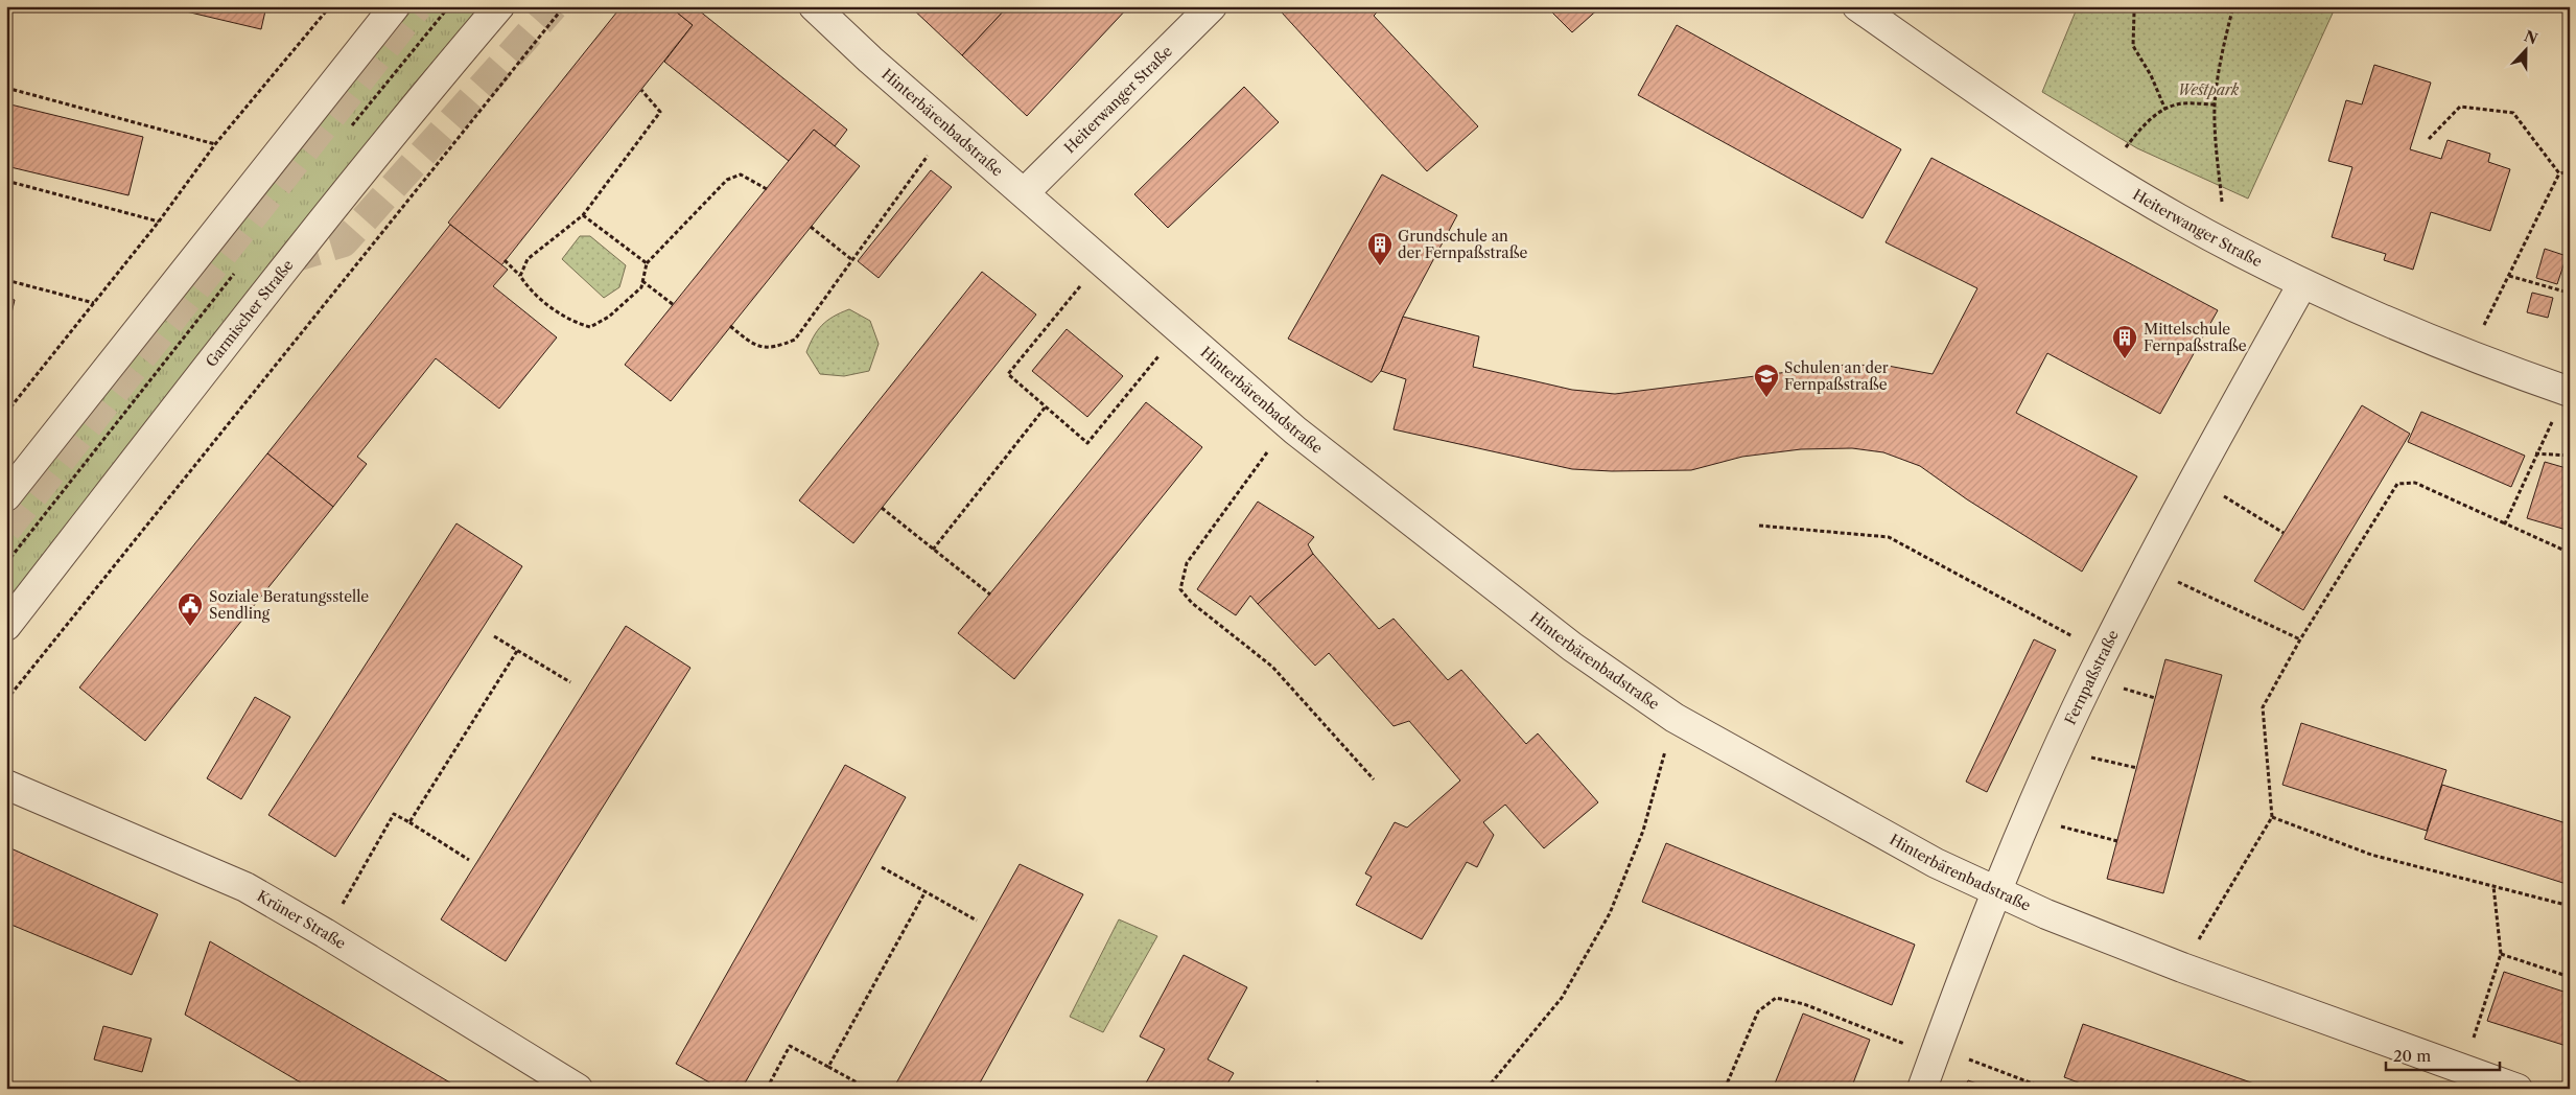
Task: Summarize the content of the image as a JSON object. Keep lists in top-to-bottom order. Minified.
{"streets":{"street":["Heiterwanger Straße","Hinterbärenbadstraße","Garmischer Straße","Fernpaßstraße","Krüner Straße"]},"crossings":[["Heiterwanger Straße","Hinterbärenbadstraße"],["Heiterwanger Straße","Fernpaßstraße"],["Hinterbärenbadstraße","Fernpaßstraße"]],"parks":["Westpark"],"places":{"building":["Grundschule an der Fernpaßstraße","Mittelschule Fernpaßstraße"],"school or university":["Schulen an der Fernpaßstraße"],"public building":["Soziale Beratungsstelle Sendling"]},"scale_bar":"20 m","north":"top"}
